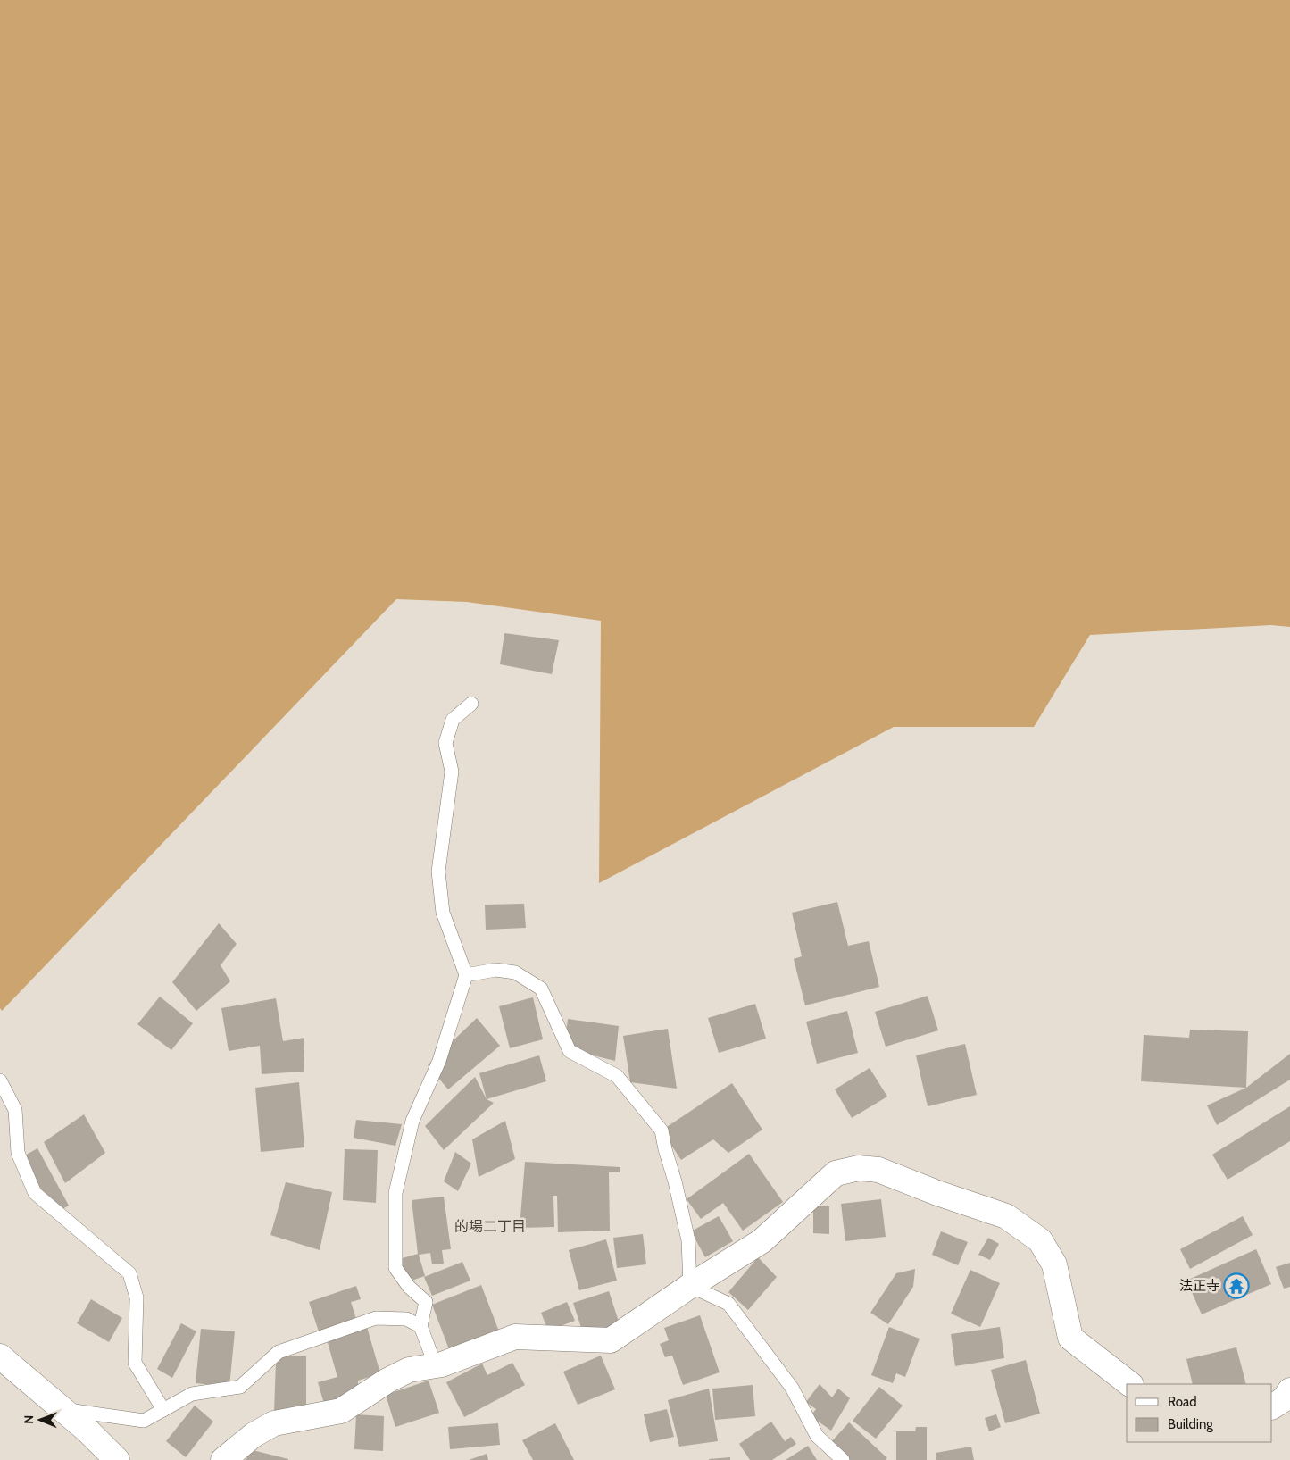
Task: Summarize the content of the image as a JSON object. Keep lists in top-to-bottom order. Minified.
{"districts":["的場二丁目"],"places":{"temple":["法正寺"]},"legend":["Road","Building"],"north":"left"}
